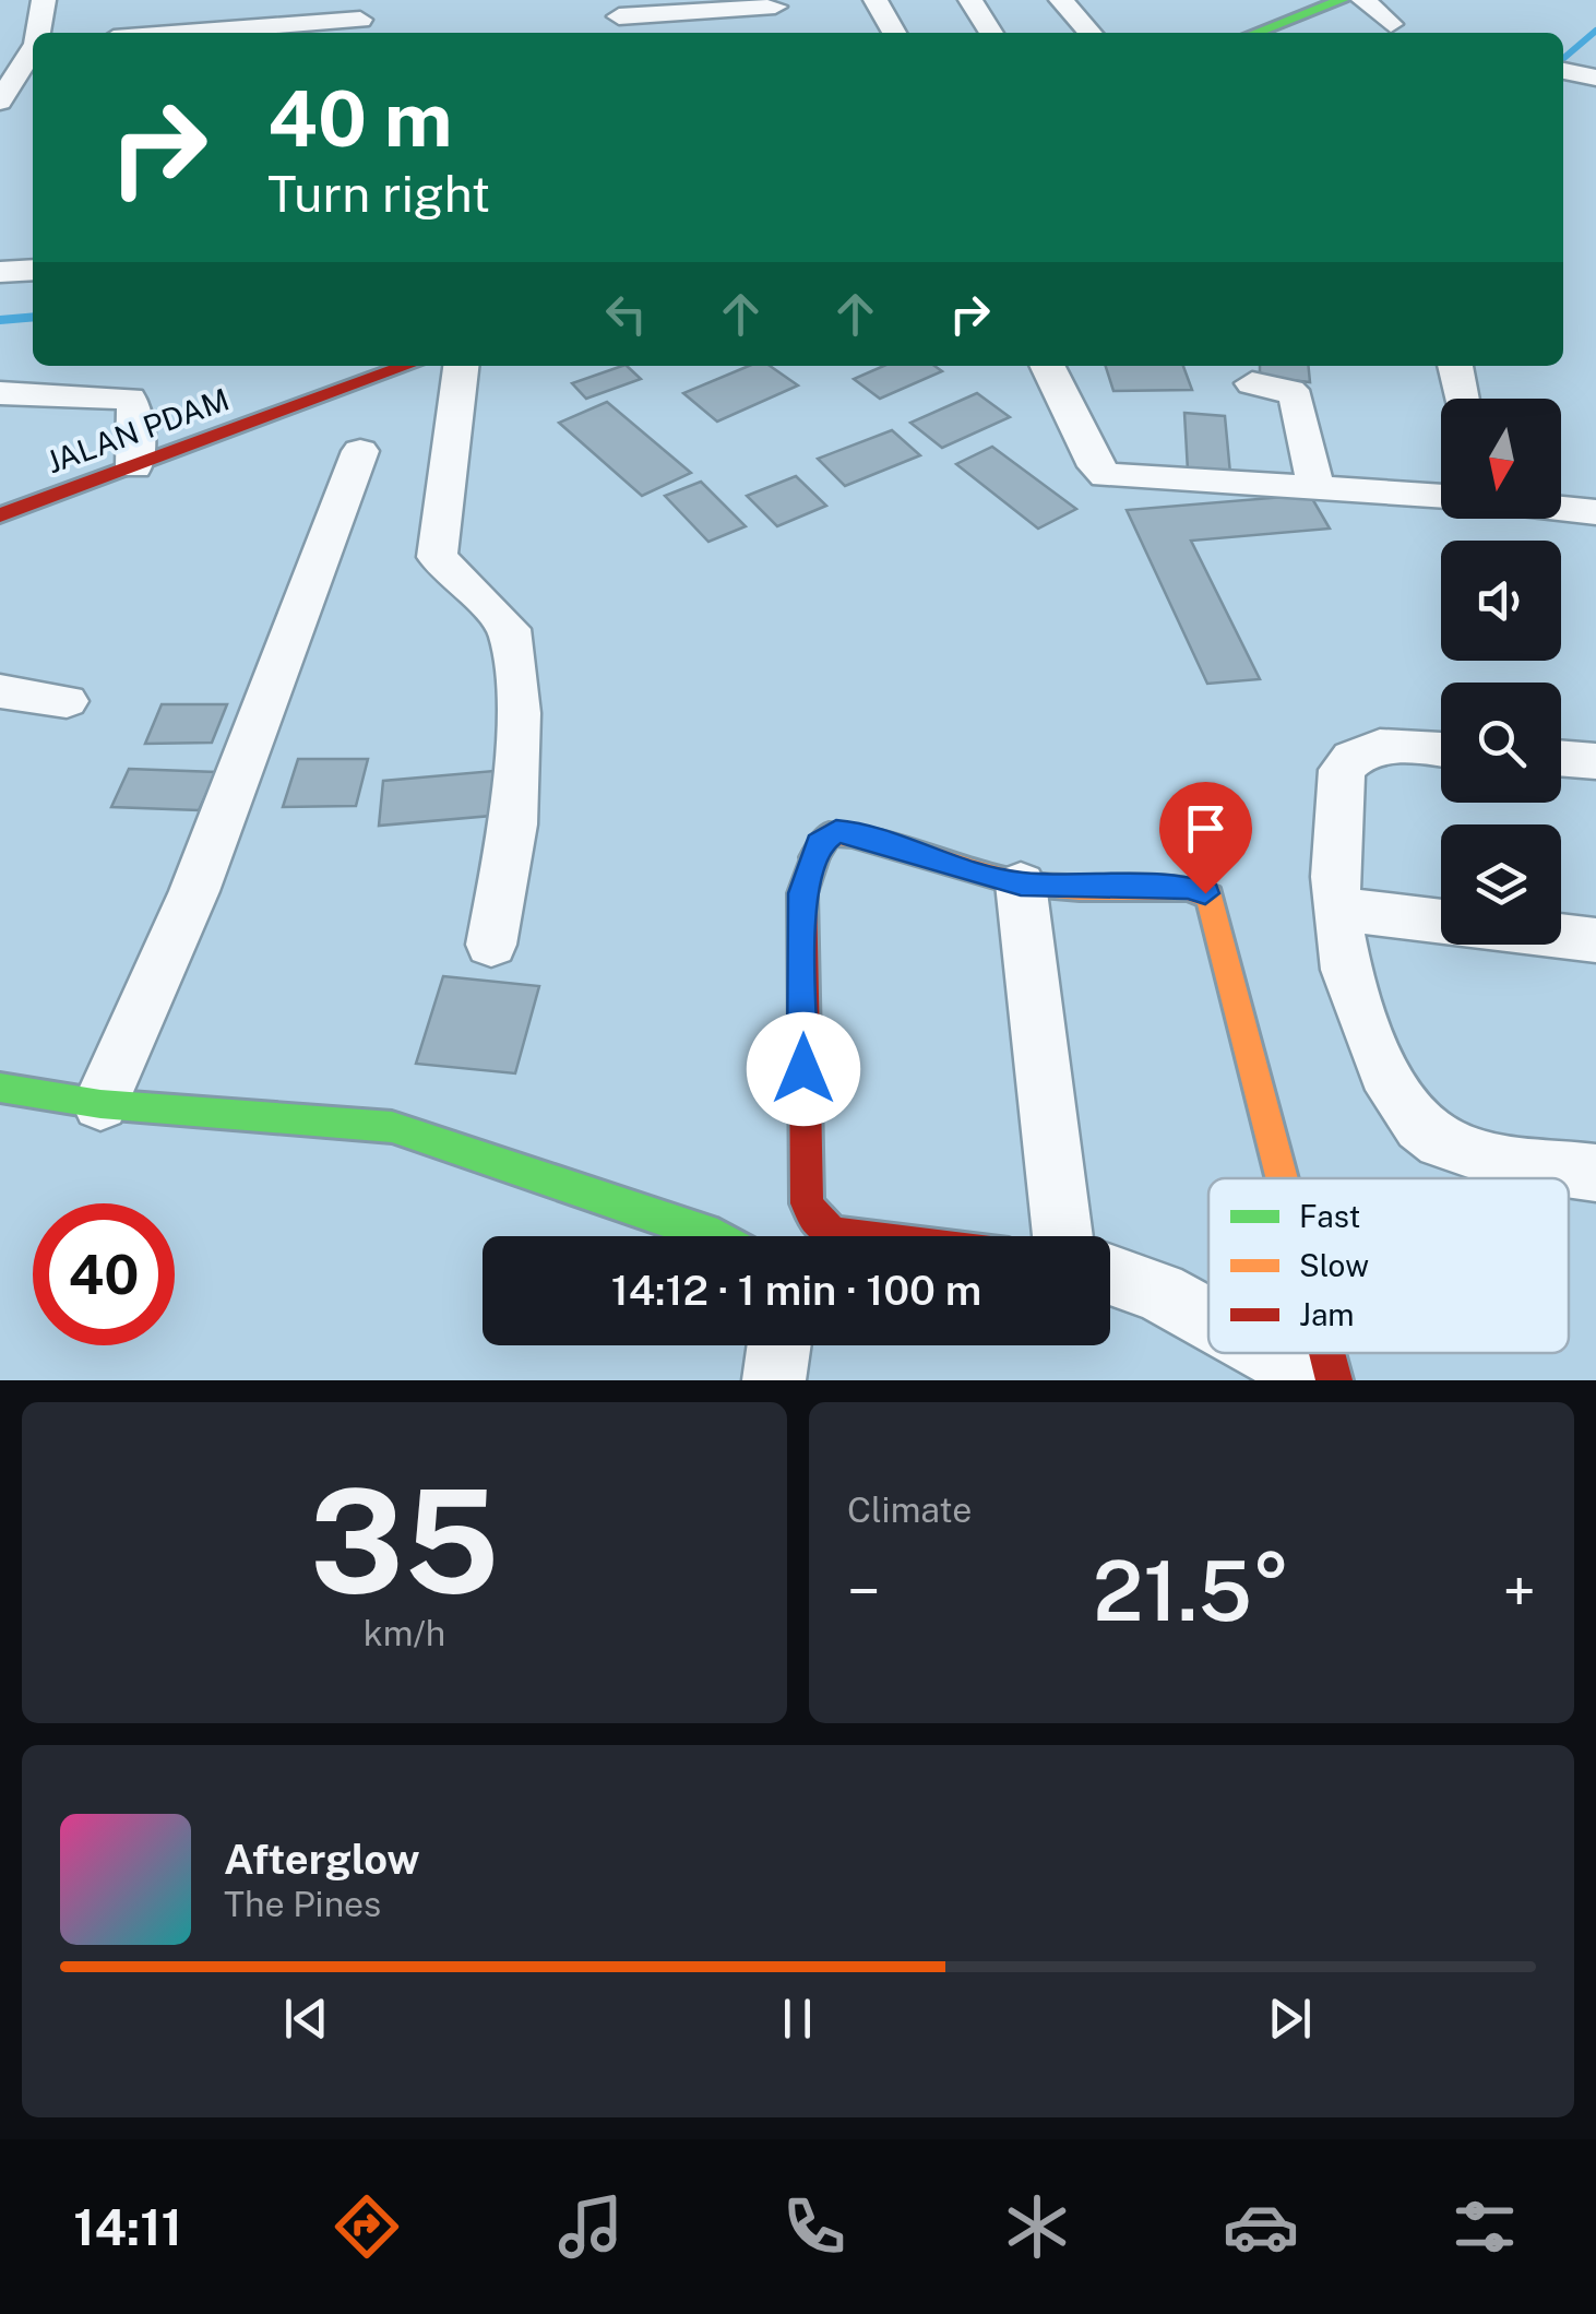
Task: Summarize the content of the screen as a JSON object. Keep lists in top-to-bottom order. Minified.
{"streets":{"street":["JALAN PDAM"]},"legend":["Fast","Slow","Jam"],"north":"bottom","page":{"turn":["40 m","Turn right"],"limit":"40","trip":"14:12 · 1 min · 100 m","tile":[["35","km/h"],"Climate"],"heat":["−","21.5°","+"],"song":["Afterglow","The Pines"],"tabs":"14:11"}}
